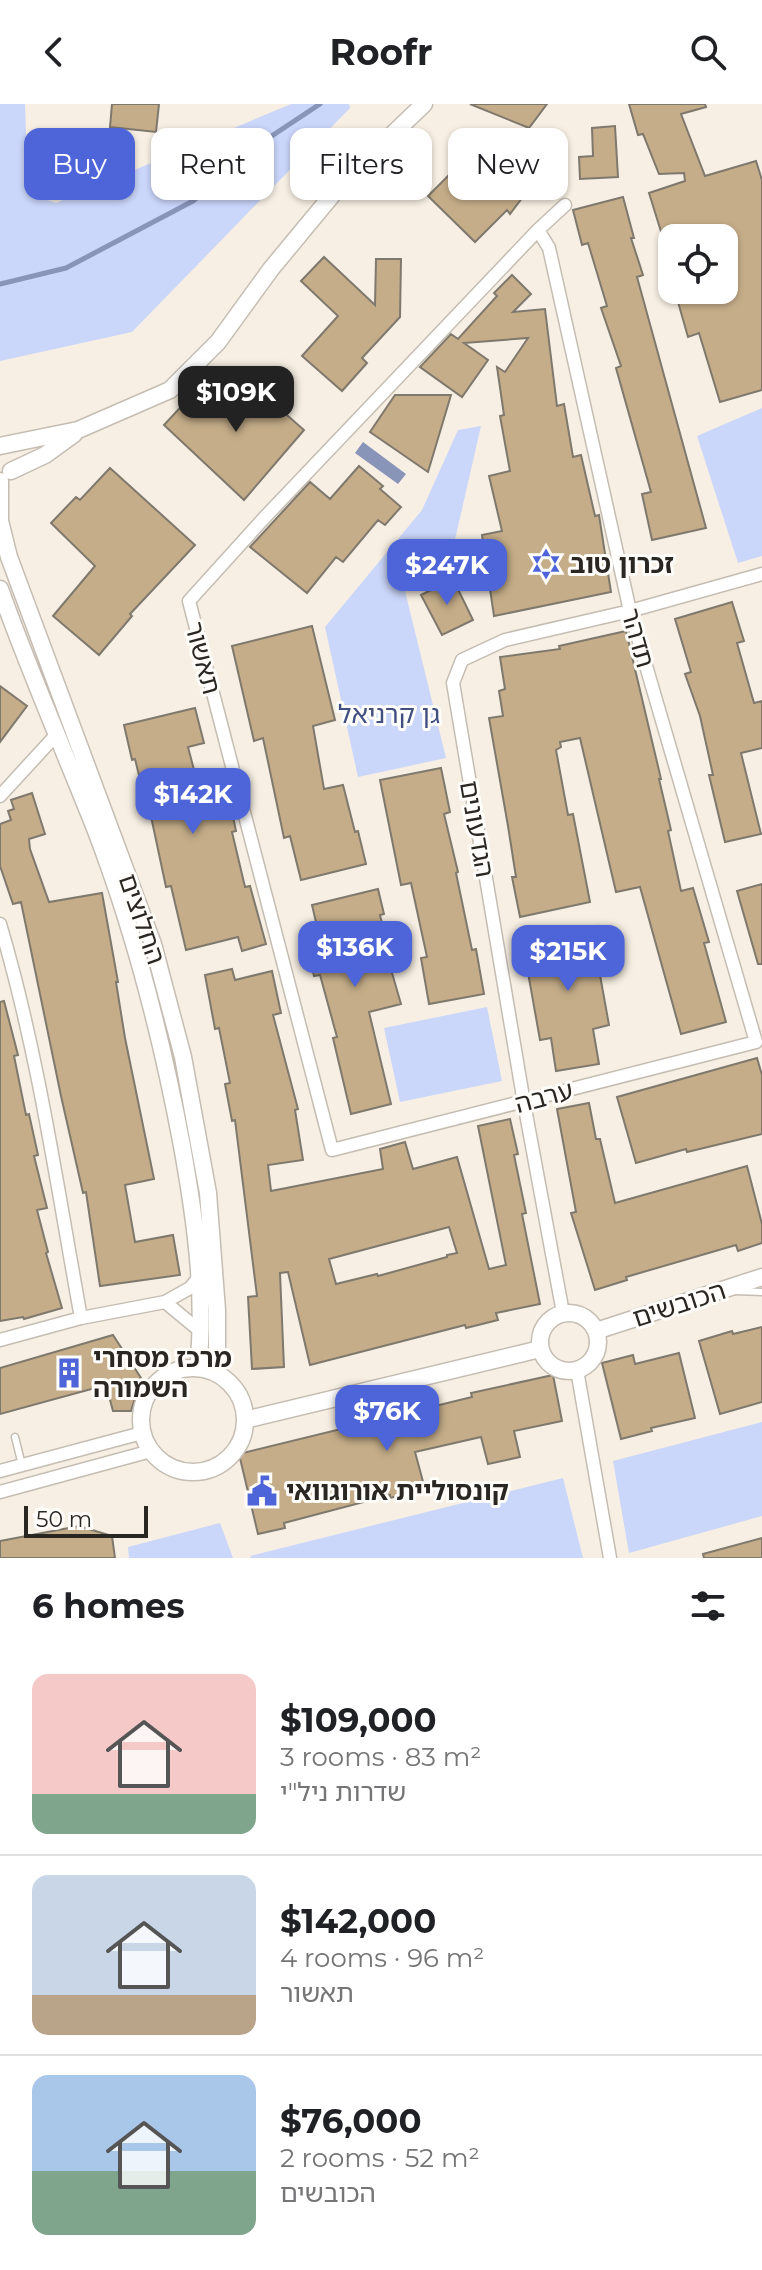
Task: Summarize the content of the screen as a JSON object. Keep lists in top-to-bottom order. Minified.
{"streets":{"street":["תדהר","תאשור","הגדעונים","החלוצים","ערבה","הכובשים"]},"crossings":[["תדהר","תאשור"],["תדהר","הגדעונים"],["תדהר","ערבה"],["תאשור","ערבה"],["הגדעונים","ערבה"],["הגדעונים","הכובשים"]],"parks":["גן קרניאל"],"places":{"synagogue":["זכרון טוב"],"building":["מרכז מסחרי השמורה"],"public building":["קונסוליית אורוגוואי"]},"scale_bar":"50 m","page":{"header":"Roofr","chip":["Buy","Rent","Filters","New"],"price":["$109K","$247K","$142K","$136K","$215K","$76K"],"scale":"50 m","heading":"6 homes","list":[{"name":"$109,000","note":"3 rooms · 83 m² · שדרות ניל\"י"},{"name":"$142,000","note":"4 rooms · 96 m² · תאשור"},{"name":"$76,000","note":"2 rooms · 52 m² · הכובשים"}]}}
